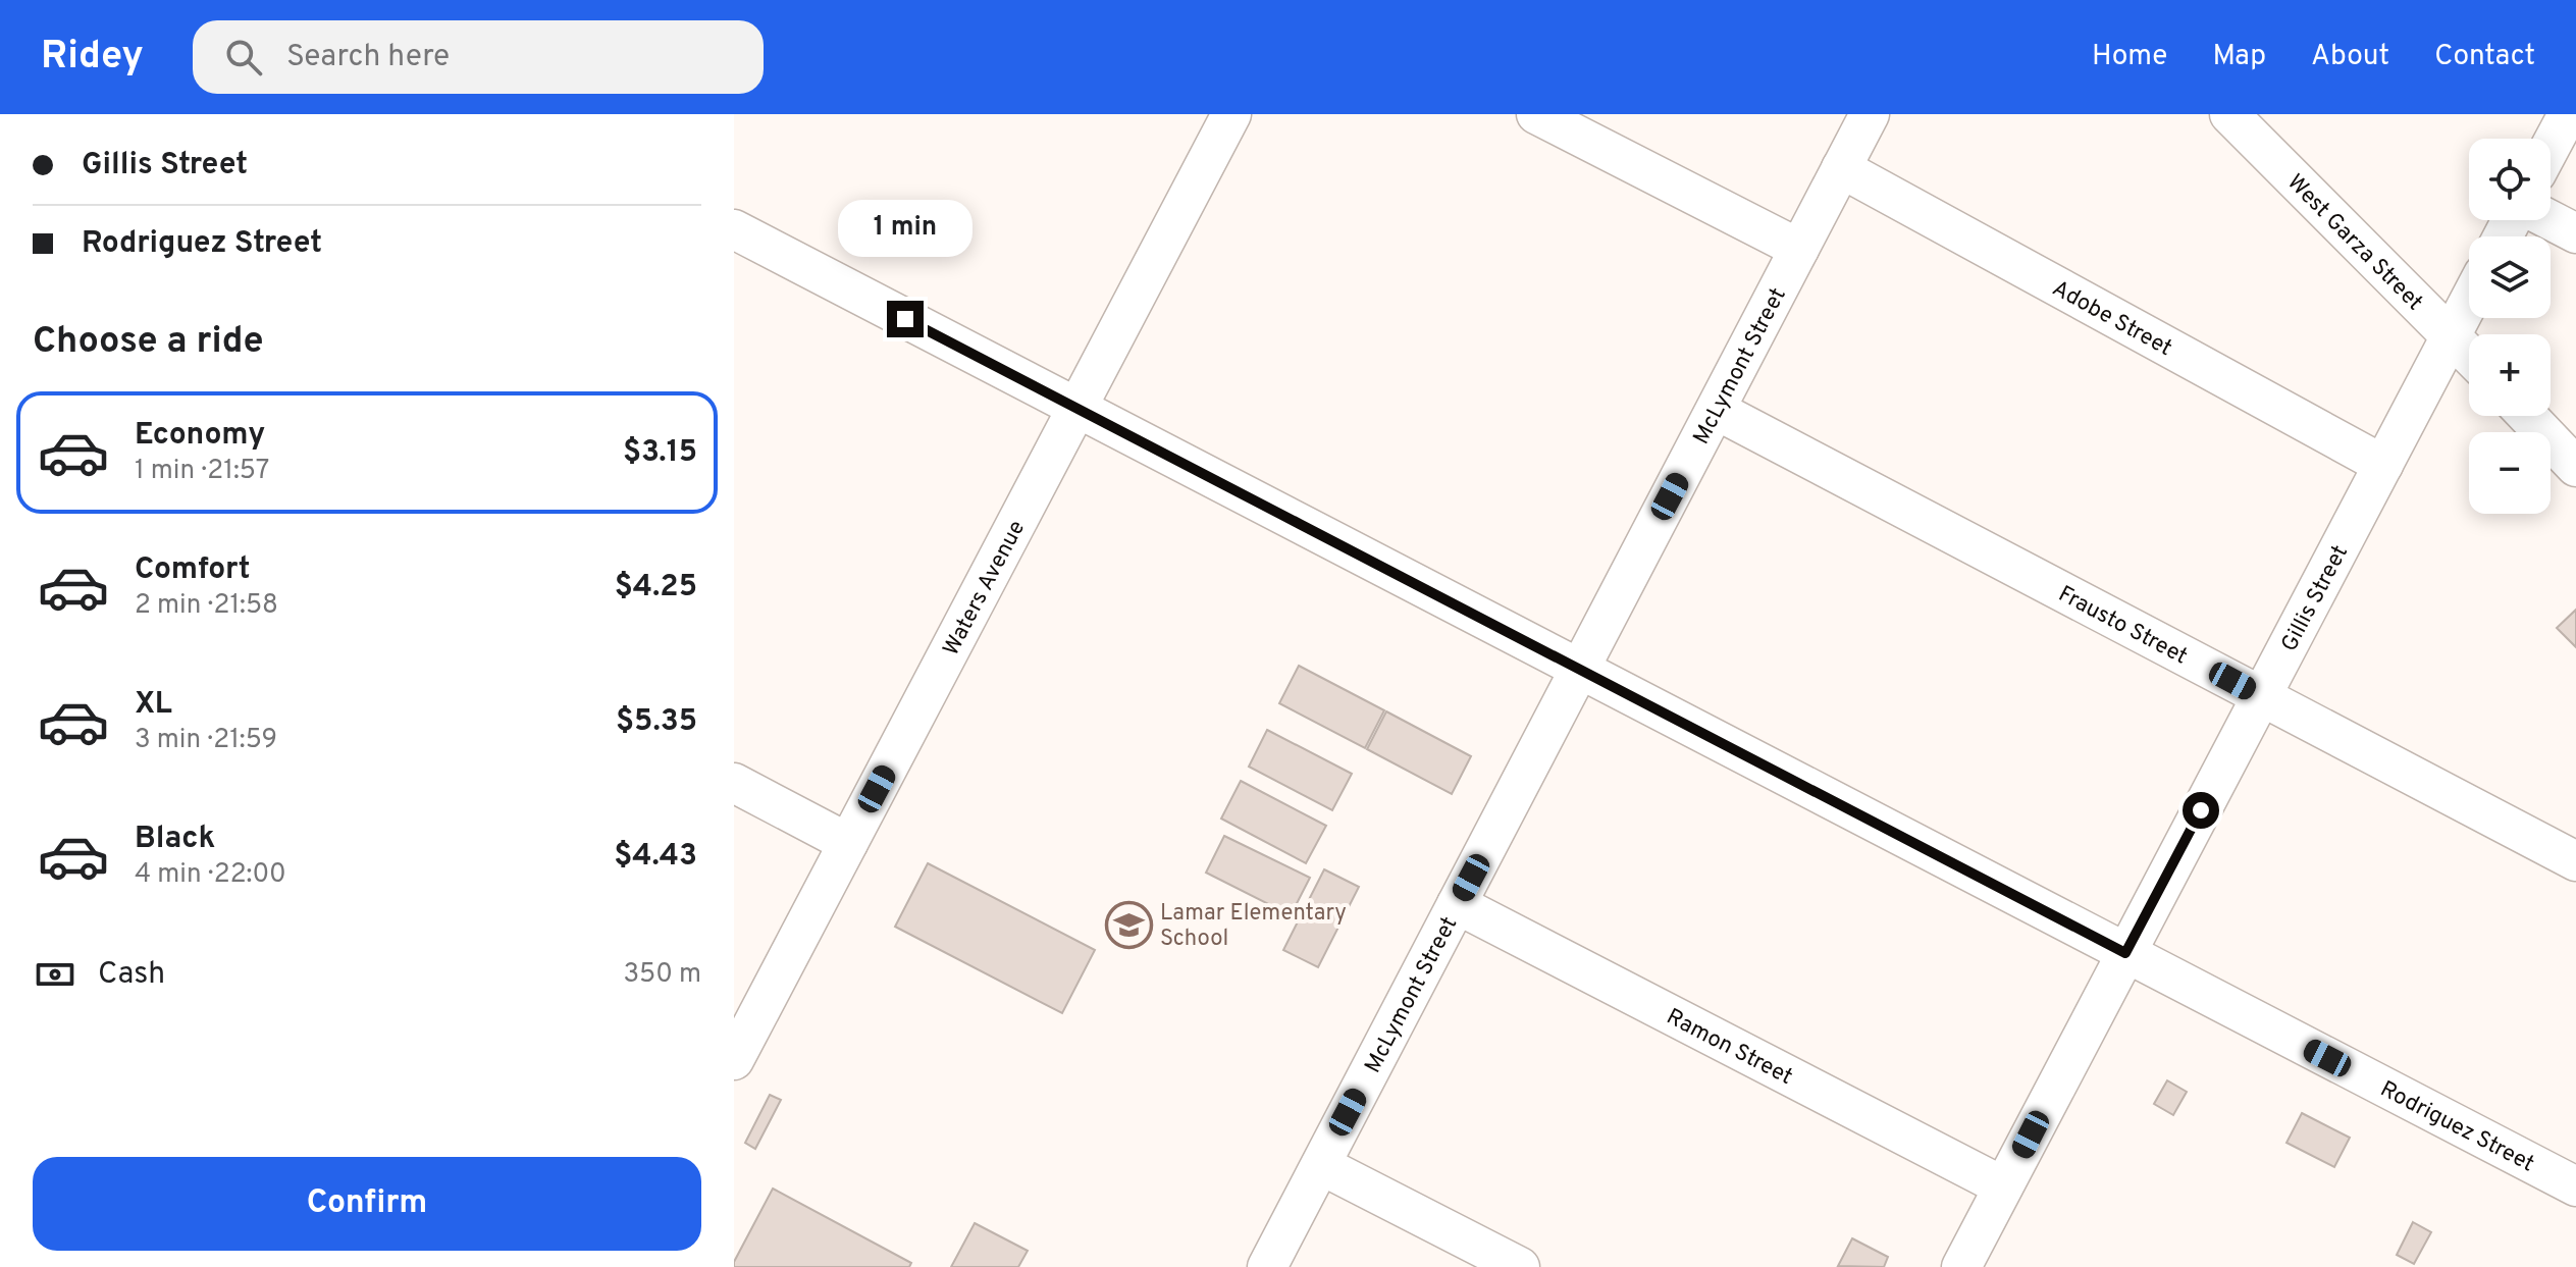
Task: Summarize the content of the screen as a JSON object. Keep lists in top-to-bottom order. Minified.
{"streets":{"street":["West Garza Street","Adobe Street","McLymont Street","Waters Avenue","Gillis Street","Frausto Street","Ramon Street","Rodriguez Street"]},"crossings":[["West Garza Street","Gillis Street"],["Adobe Street","McLymont Street"],["Adobe Street","Gillis Street"],["McLymont Street","Frausto Street"],["McLymont Street","Ramon Street"],["McLymont Street","Rodriguez Street"],["Waters Avenue","Rodriguez Street"],["Gillis Street","Frausto Street"],["Gillis Street","Ramon Street"],["Gillis Street","Rodriguez Street"]],"places":{"school or university":["Lamar Elementary School"]},"page":{"header":"Ridey","search":"Search here","nav":["Home","Map","About","Contact"],"banner":["Gillis Street","Rodriguez Street"],"map_buttons":["+","−"],"bubble":"1 min","heading":"Choose a ride","list":[{"name":"Economy","note":"1 min · 21:57","value":"$3.15"},{"name":"Comfort","note":"2 min · 21:58","value":"$4.25"},{"name":"XL","note":"3 min · 21:59","value":"$5.35"},{"name":"Black","note":"4 min · 22:00","value":"$4.43"}],"pay":["Cash","350 m"],"buttons":"Confirm"}}
